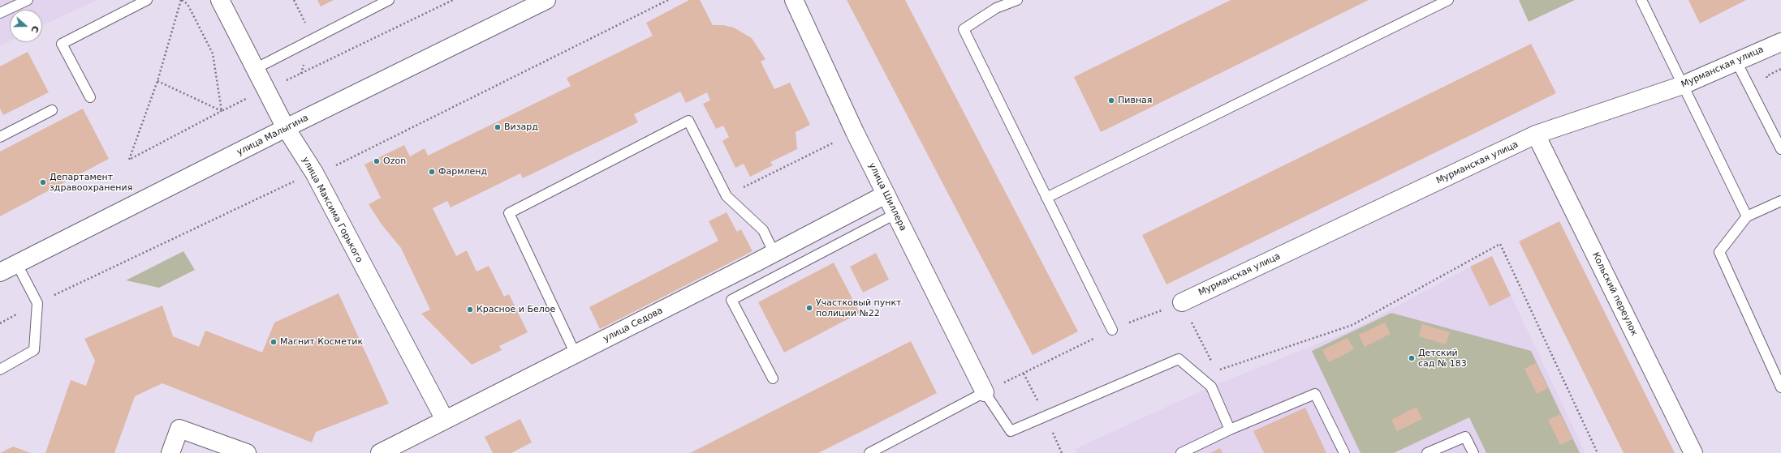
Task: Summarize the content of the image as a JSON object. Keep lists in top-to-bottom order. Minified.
{"streets":{"street":["Мурманская улица","улица Малыгина","улица Шиллера","улица Максима Горького","Кольский переулок","улица Седова"]},"crossings":[["Мурманская улица","Кольский переулок"],["улица Малыгина","улица Максима Горького"],["улица Шиллера","улица Седова"],["улица Максима Горького","улица Седова"]],"places":["Пивная","Визард","Ozon","Фармленд","Департамент здравоохранения","Участковый пункт полиции №22","Красное и Белое","Магнит Косметик","Детский сад № 183"],"north":"right"}
